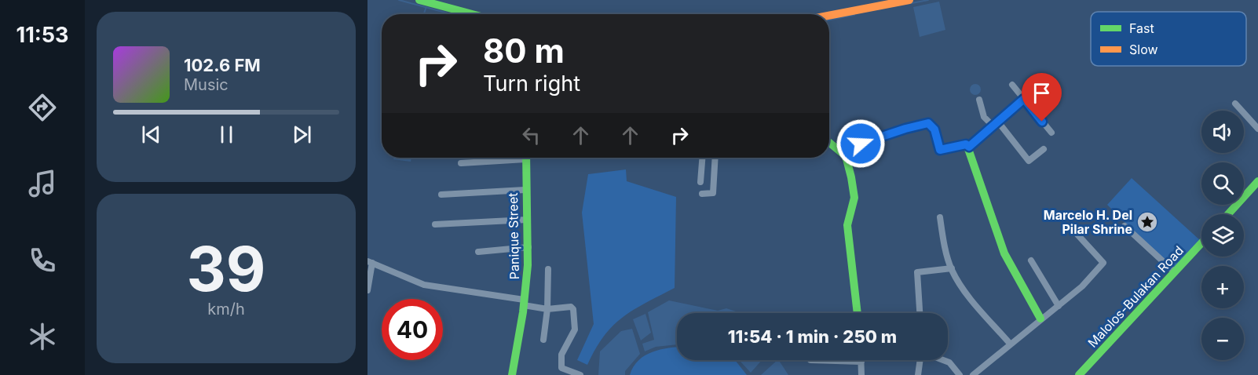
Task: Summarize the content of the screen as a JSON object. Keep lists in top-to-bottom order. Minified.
{"streets":{"street":["Panique Street","Malolos-Bulakan Road"]},"places":{"place":["Marcelo H. Del Pilar Shrine"]},"legend":["Fast","Slow"],"page":{"tabs":"11:53","turn":["80 m","Turn right"],"song":["102.6 FM","Music"],"map_buttons":["+","−"],"tile":["39","km/h"],"limit":"40","trip":"11:54 · 1 min · 250 m"}}
